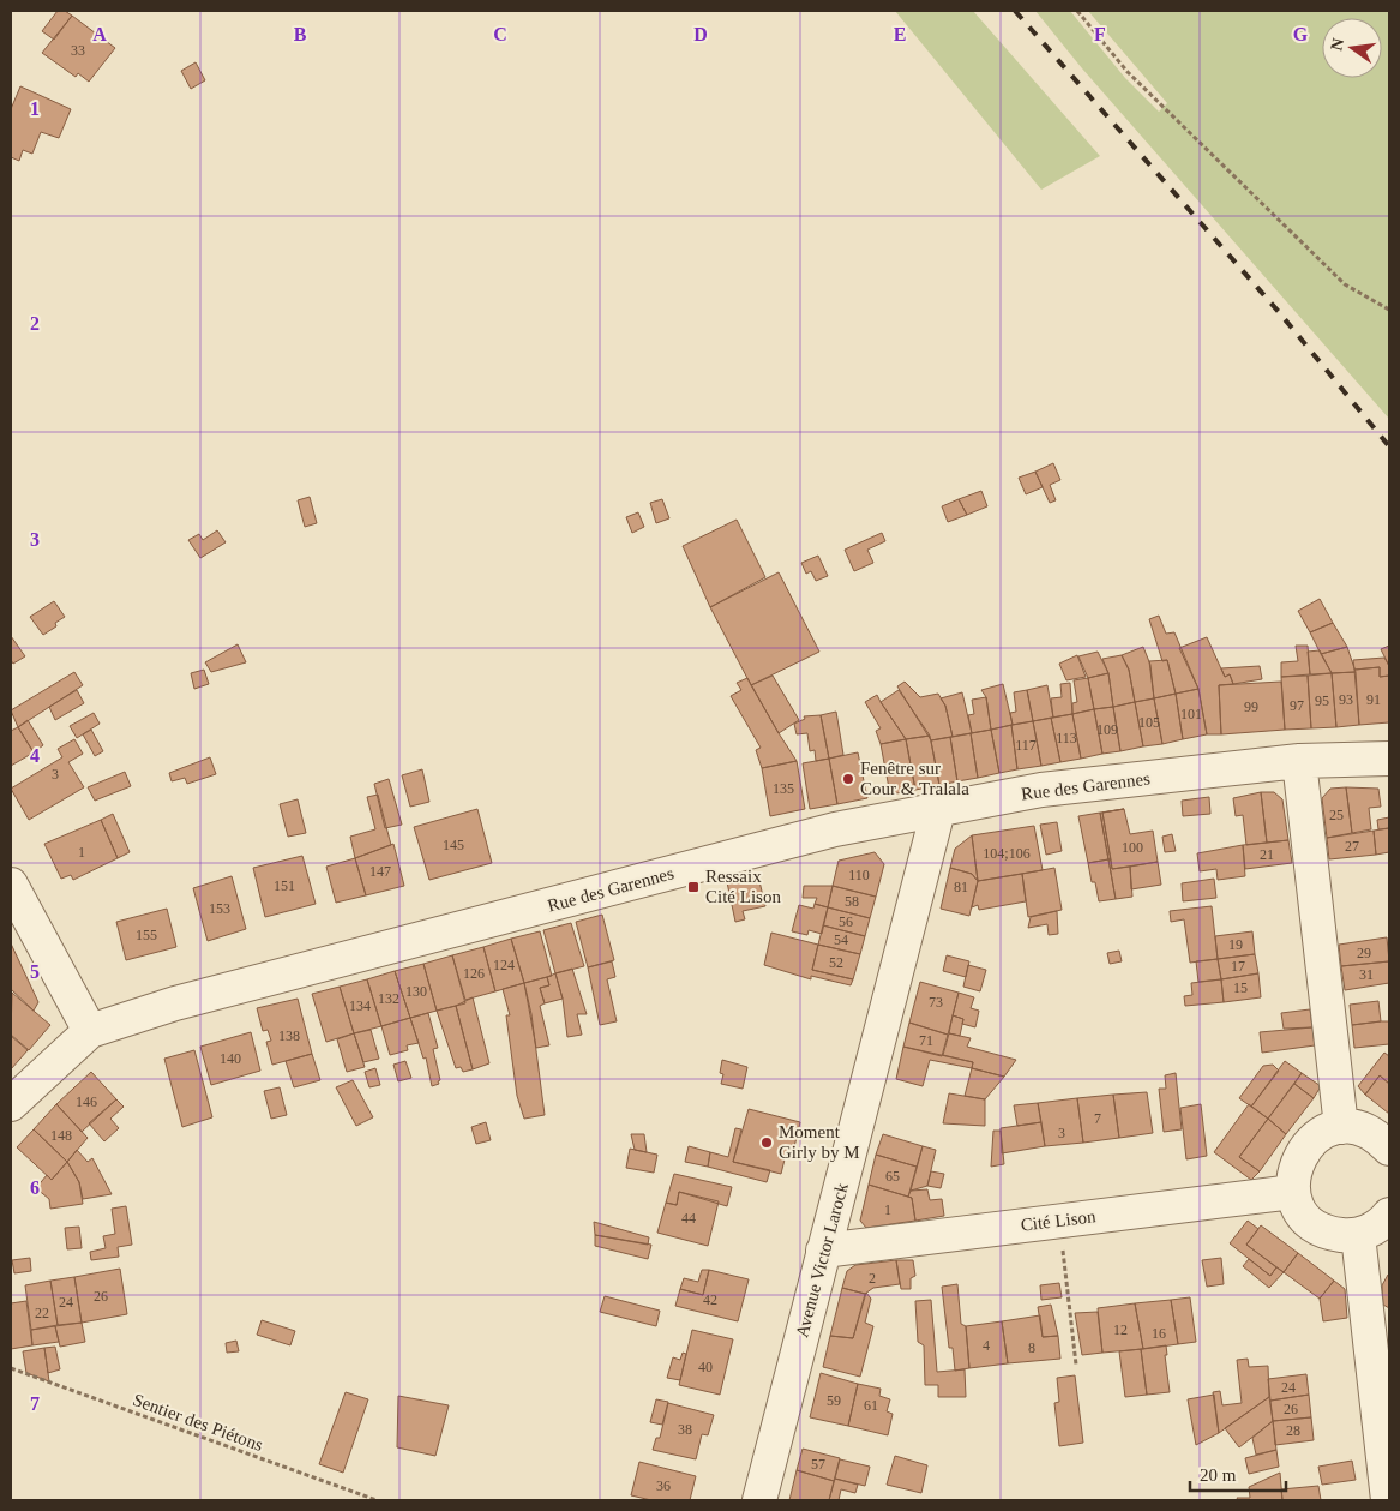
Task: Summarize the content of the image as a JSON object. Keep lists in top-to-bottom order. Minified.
{"streets":{"street":["Rue des Garennes","Cité Lison","Avenue Victor Larock"],"path":["Sentier des Piétons"]},"crossings":[["Rue des Garennes","Avenue Victor Larock"],["Cité Lison","Avenue Victor Larock"]],"places":{"other":["Fenêtre sur Cour & Tralala","Moment Girly by M"],"transit":["Ressaix Cité Lison"]},"house_numbers":["33","93","91","95","97","99","101","105","109","113","117","3","135","25","145","27","100","1","104;106","21","147","110","151","81","58","153","56","155","54","19","29","52","124","17","126","31","15","130","132","73","134","138","71","140","146","7","3","148","65","1","44","2","26","42","24","22","12","16","4","8","40","24","59","61","26","38","28","57","36"],"scale_bar":"20 m","north":"left","grid":{"columns":["A","B","C","D","E","F","G"],"rows":["1","2","3","4","5","6","7"]}}
